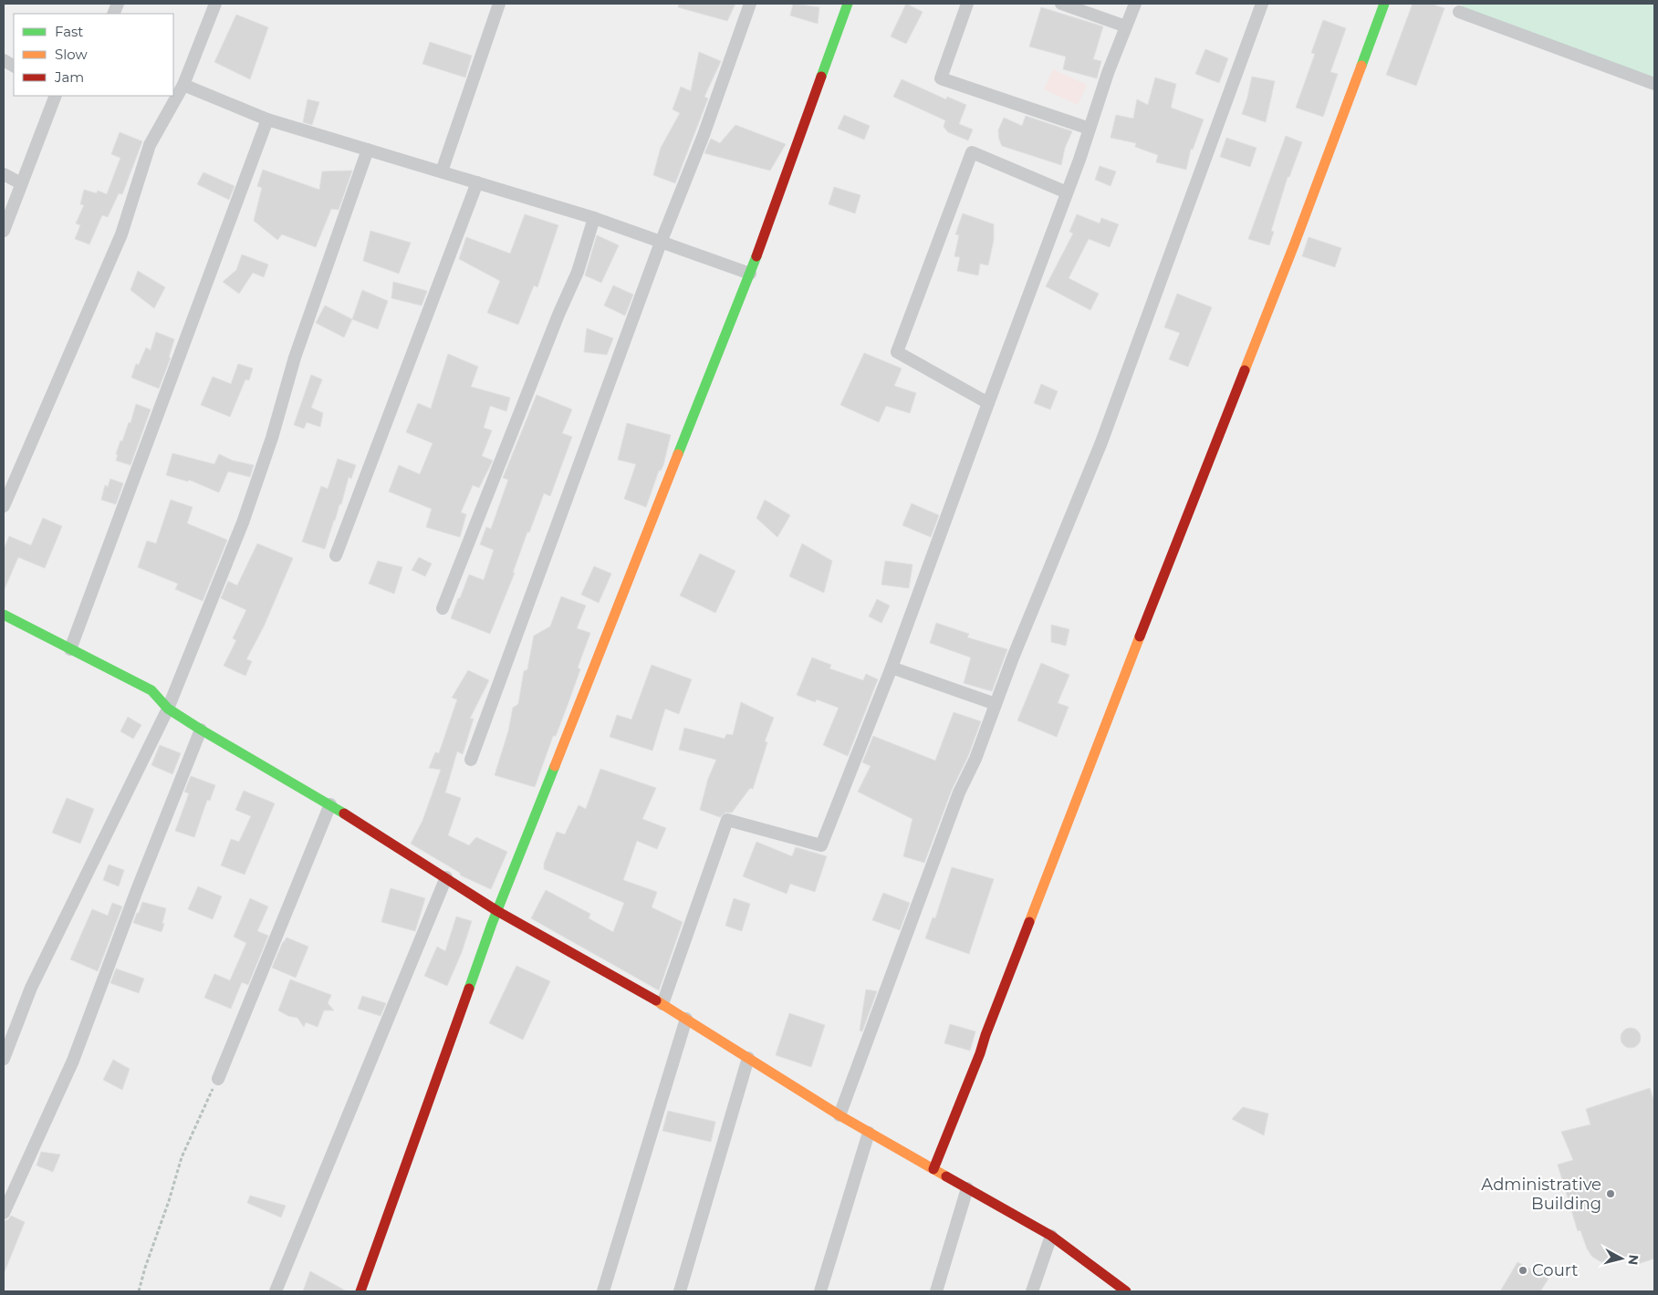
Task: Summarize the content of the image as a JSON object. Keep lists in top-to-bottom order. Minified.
{"places":["Administrative Building","Court"],"legend":["Fast","Slow","Jam"],"north":"right"}
